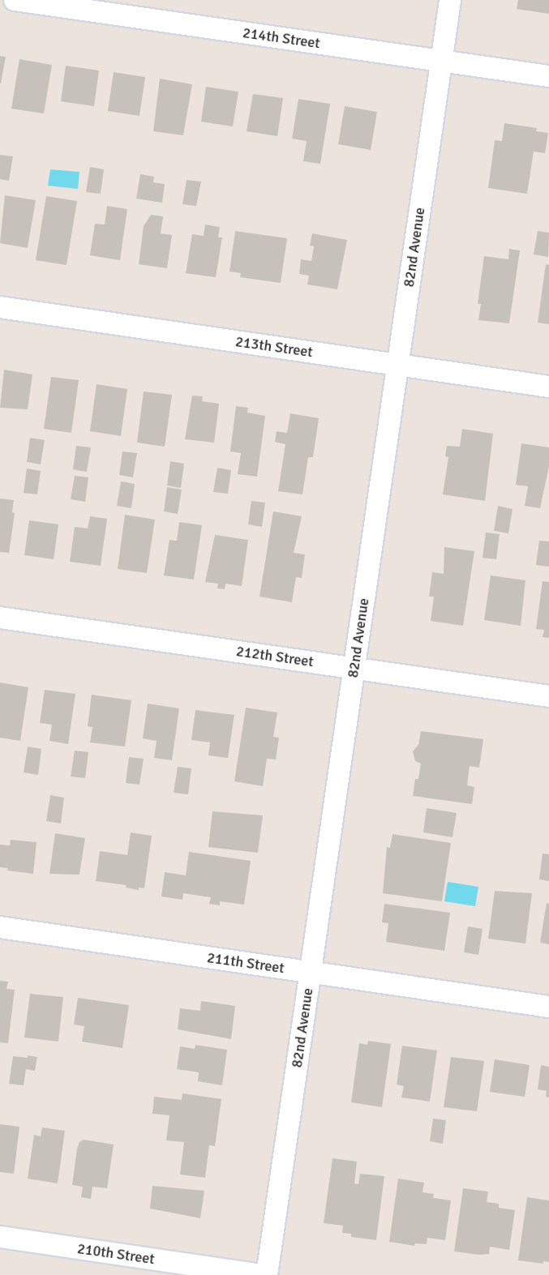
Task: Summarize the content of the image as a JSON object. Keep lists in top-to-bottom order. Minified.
{"streets":{"street":["214th Street","82nd Avenue","213th Street","212th Street","211th Street","210th Street"]},"crossings":[["214th Street","82nd Avenue"],["82nd Avenue","213th Street"],["82nd Avenue","212th Street"],["82nd Avenue","211th Street"]]}
